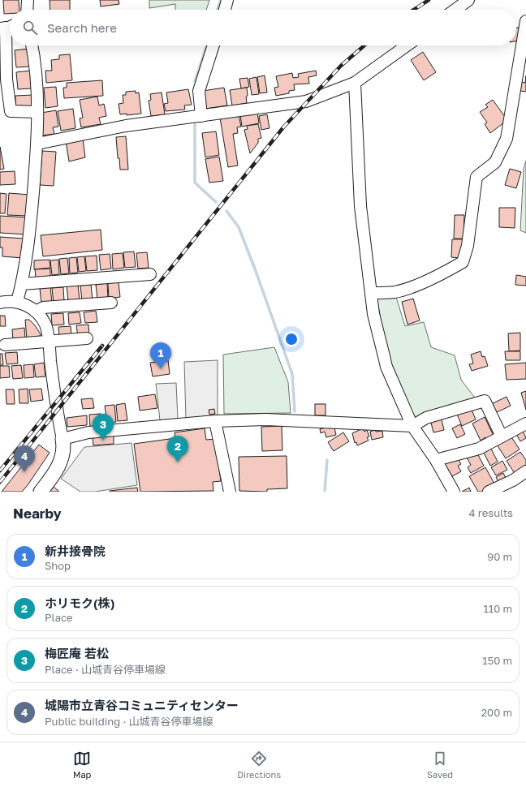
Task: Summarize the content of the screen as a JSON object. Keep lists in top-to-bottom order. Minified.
{"page":{"search":"Search here","pins":["1","3","2","4"],"heading":["Nearby","4 results"],"list":[{"mark":"1","name":"新井接骨院","note":"Shop","value":"90 m"},{"mark":"2","name":"ホリモク(株)","note":"Place","value":"110 m"},{"mark":"3","name":"梅匠庵 若松","note":"Place · 山城青谷停車場線","value":"150 m"},{"mark":"4","name":"城陽市立青谷コミュニティセンター","note":"Public building · 山城青谷停車場線","value":"200 m"}],"nav":["Map","Directions","Saved"]}}
